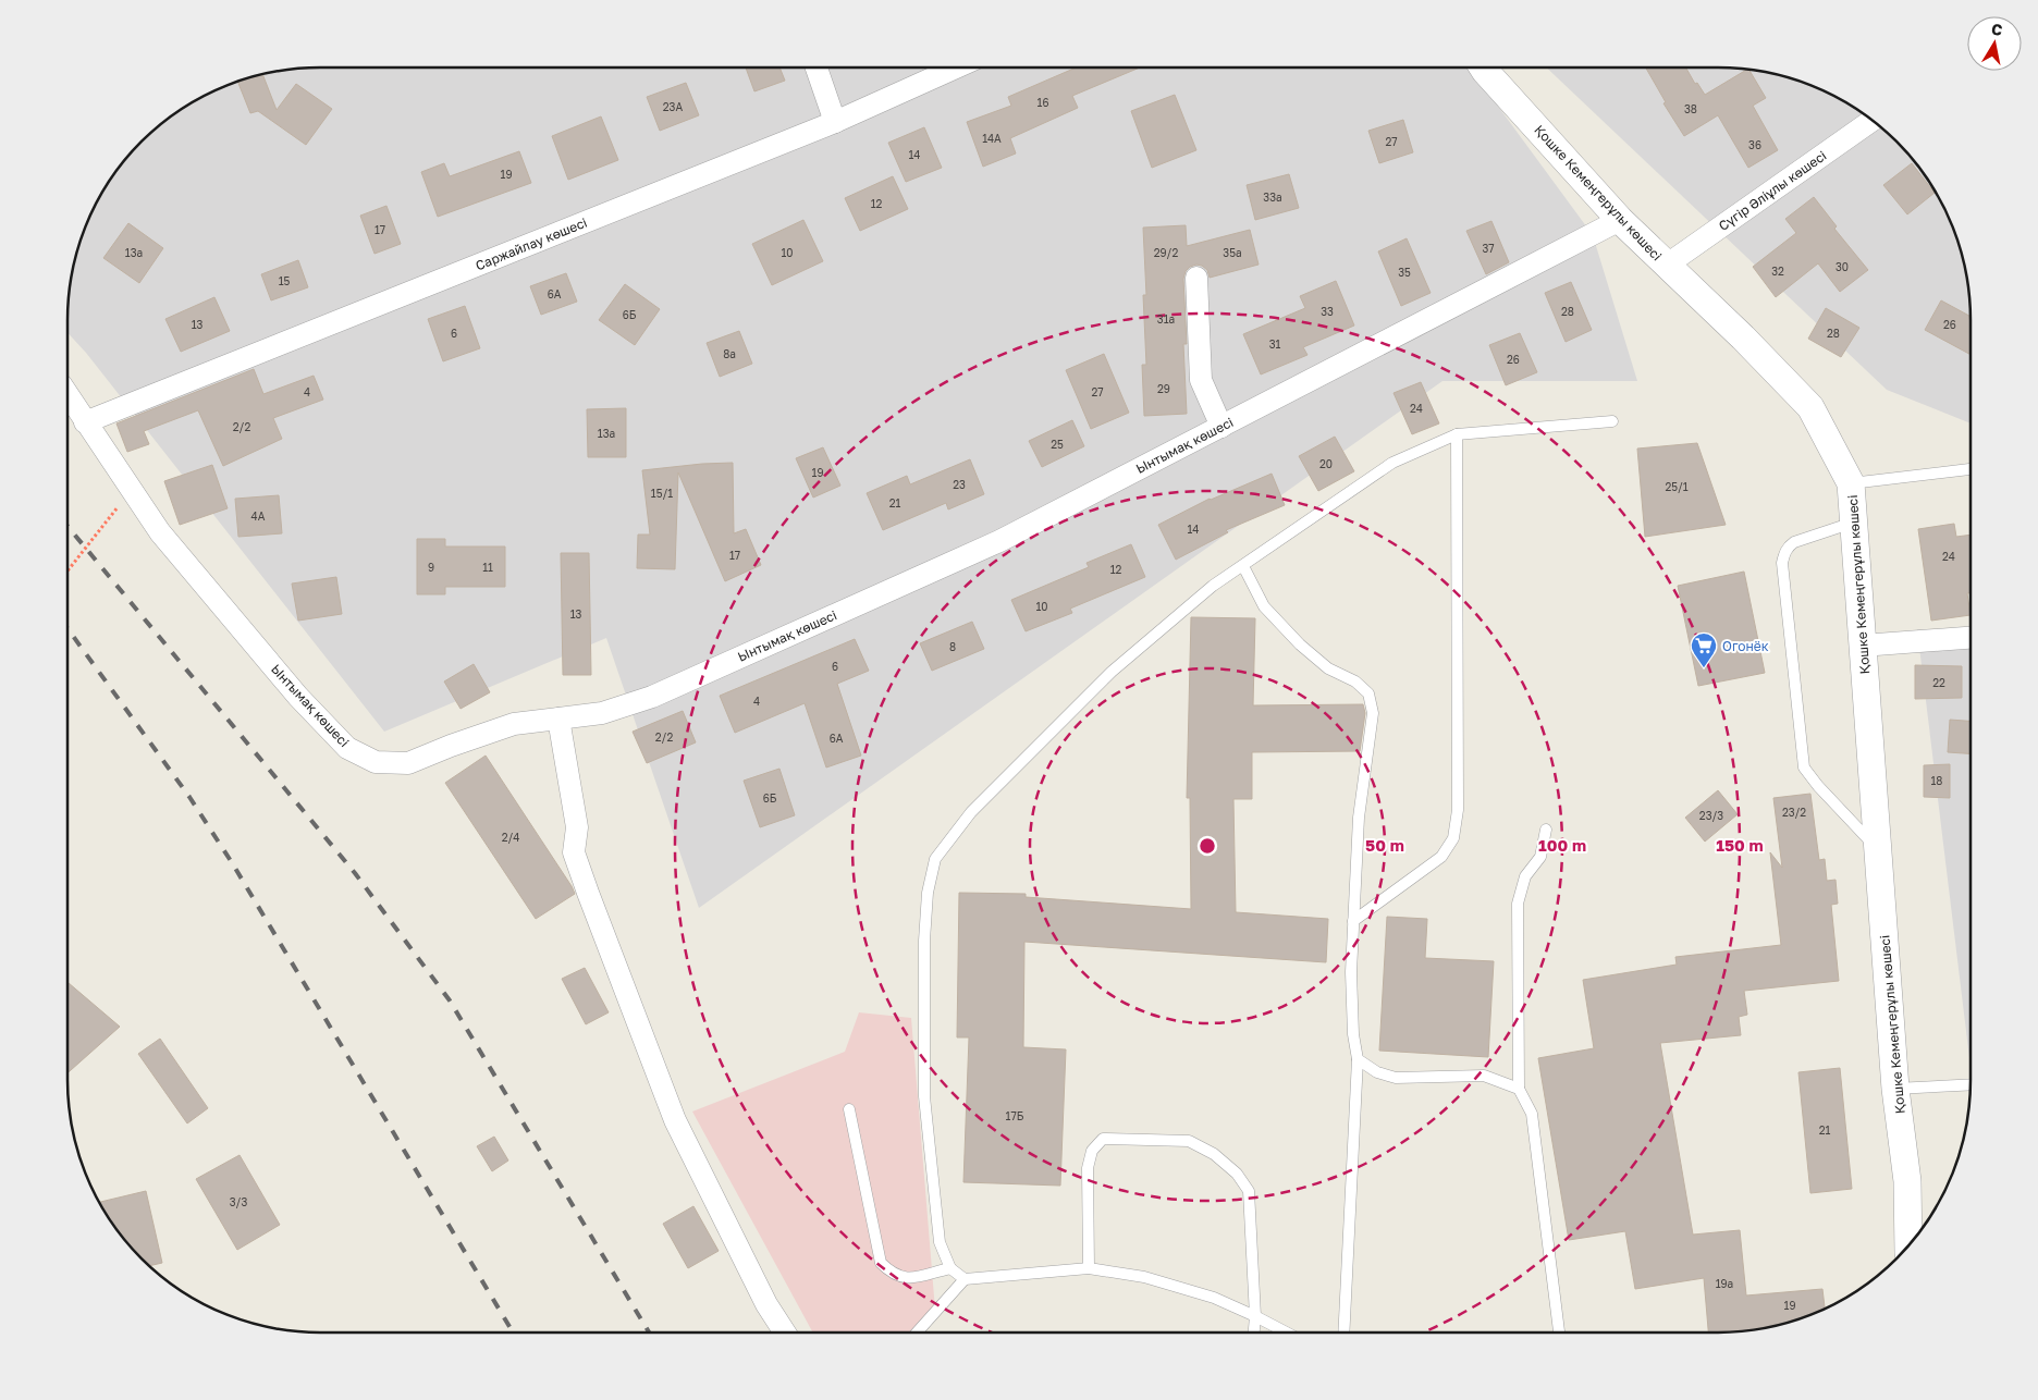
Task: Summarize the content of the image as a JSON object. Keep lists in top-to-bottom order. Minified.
{"streets":{"street":["Сүгір Әліұлы көшесі","Қошке Кемеңгерұлы көшесі","Саржайлау көшесі","Ынтымақ көшесі"]},"crossings":[["Сүгір Әліұлы көшесі","Қошке Кемеңгерұлы көшесі"],["Қошке Кемеңгерұлы көшесі","Ынтымақ көшесі"],["Саржайлау көшесі","Ынтымақ көшесі"]],"places":{"supermarket":["Огонёк"]},"house_numbers":["16","23А","38","14А","27","36","14","19","33а","12","17","37","13а","10","29/2","35а","30","32","35","15","6А","33","28","6Б","31а","13","26","6","28","31","8а","26","29","4","27","24","2/2","13а","25","20","19","23","25/1","15/1","21","4А","14","17","24","9","11","12","10","13","8","6","22","4","2/2","6А","18","6Б","23/2","23/3","2/4","17Б","21","3/3","19а","19"],"north":"top","rings":["50 m","100 m","150 m"]}
